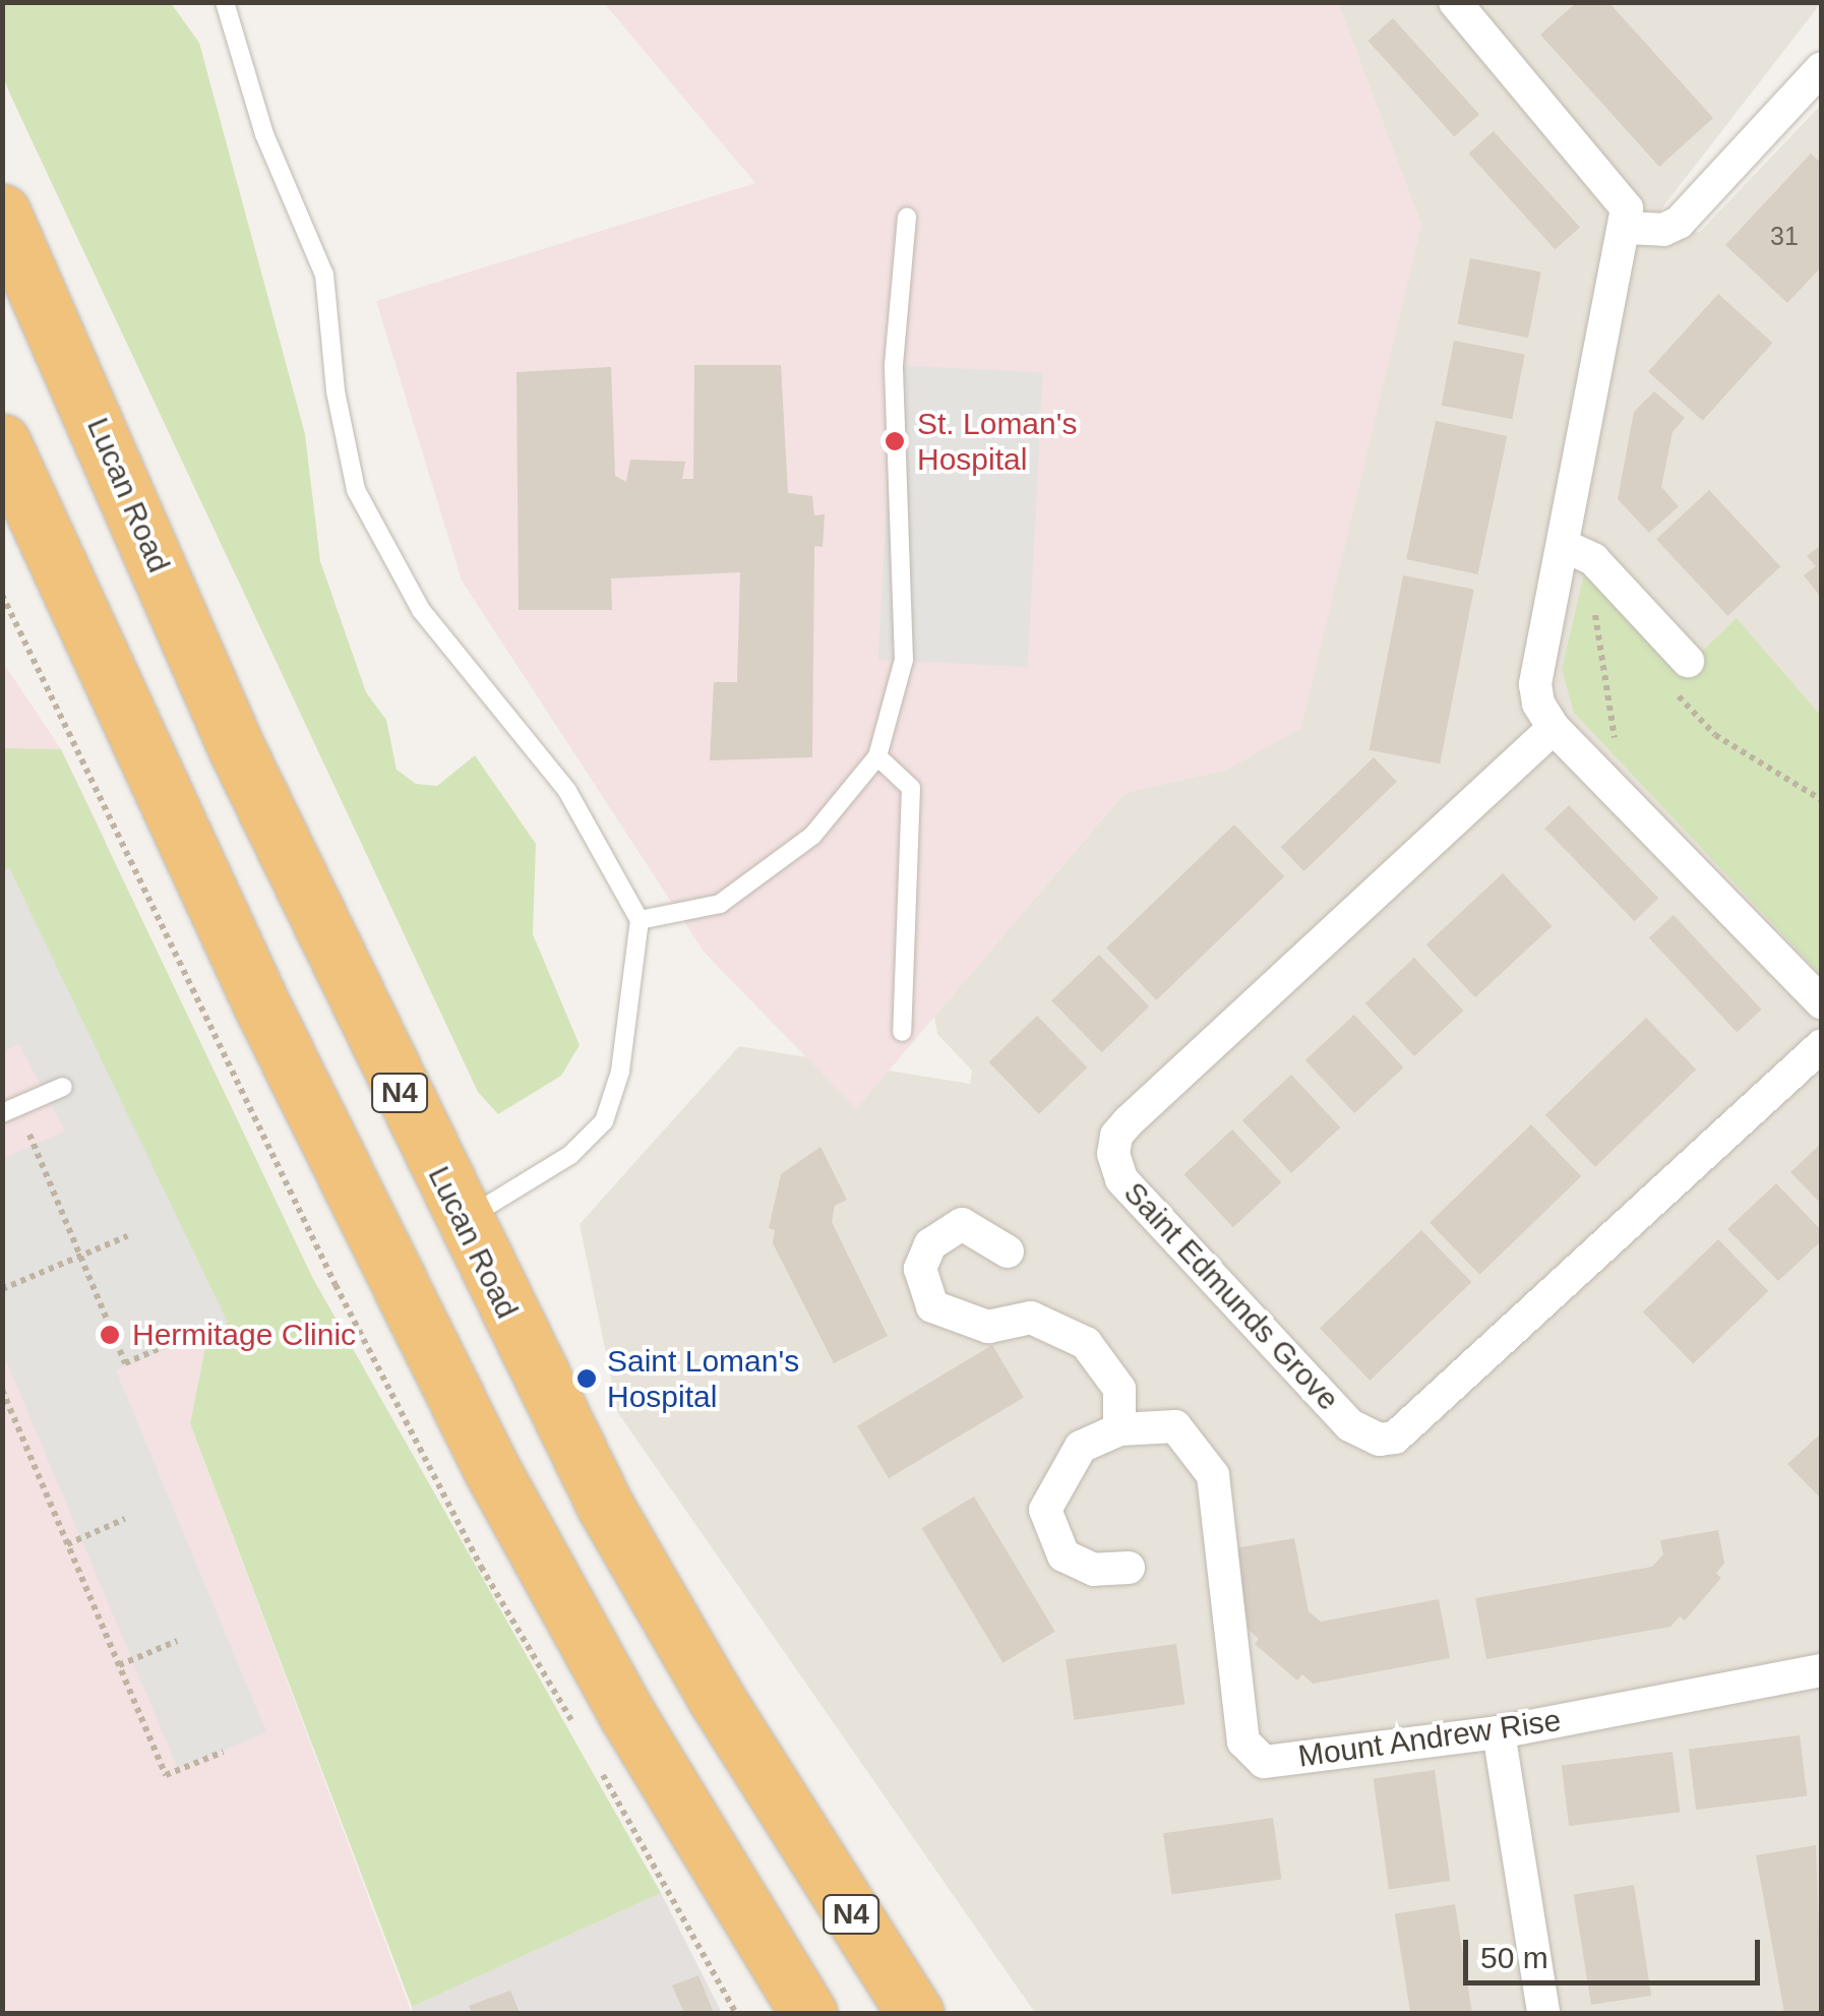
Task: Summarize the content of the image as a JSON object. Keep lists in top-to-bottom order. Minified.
{"streets":{"highway":["Lucan Road","N4"],"street":["Saint Edmunds Grove","Mount Andrew Rise"]},"places":["St. Loman's Hospital","Hermitage Clinic","Saint Loman's Hospital"],"house_numbers":["31"],"scale_bar":"50 m"}
